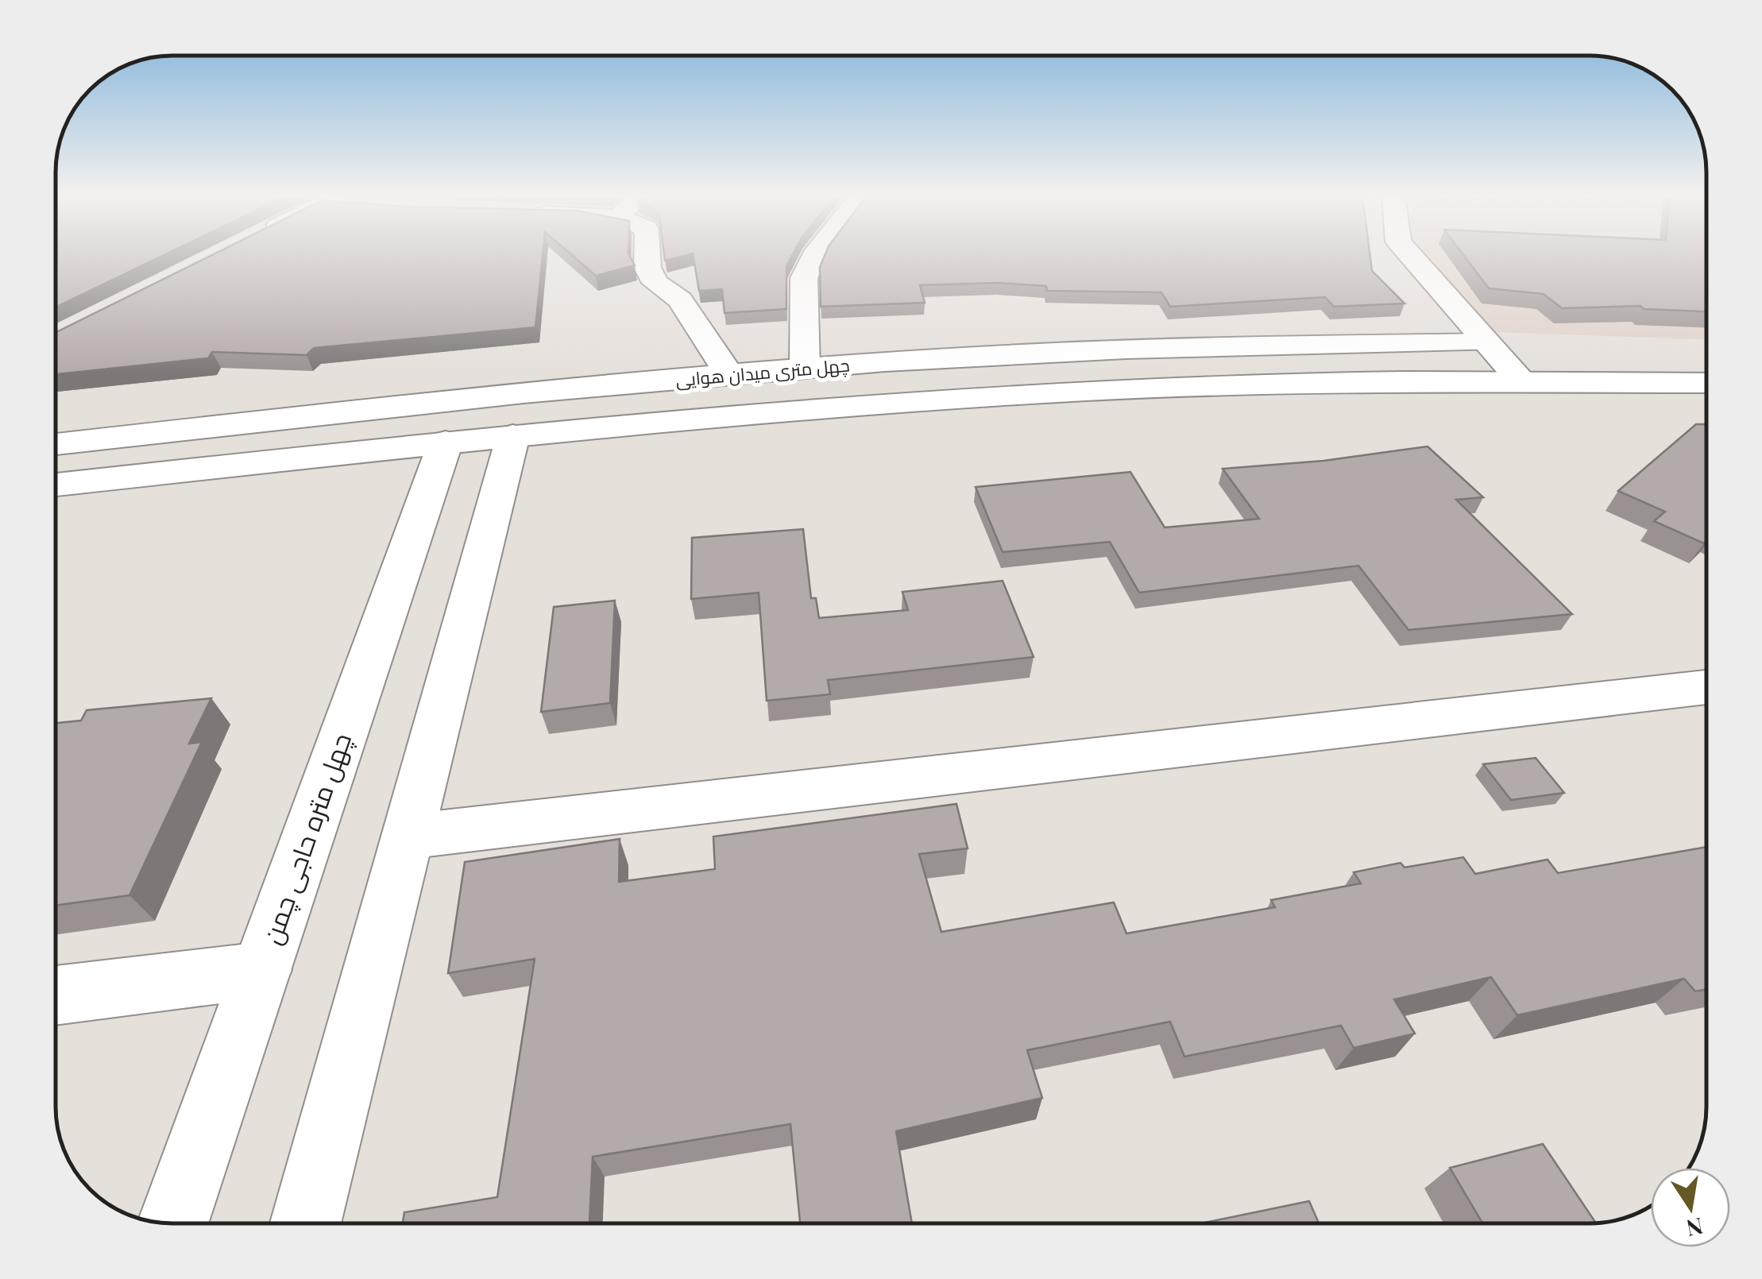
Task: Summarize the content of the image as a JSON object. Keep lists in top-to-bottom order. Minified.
{"streets":{"street":["چهل متری میدان هوایی","چهل متره حاجی چمن"]},"north":"bottom"}
